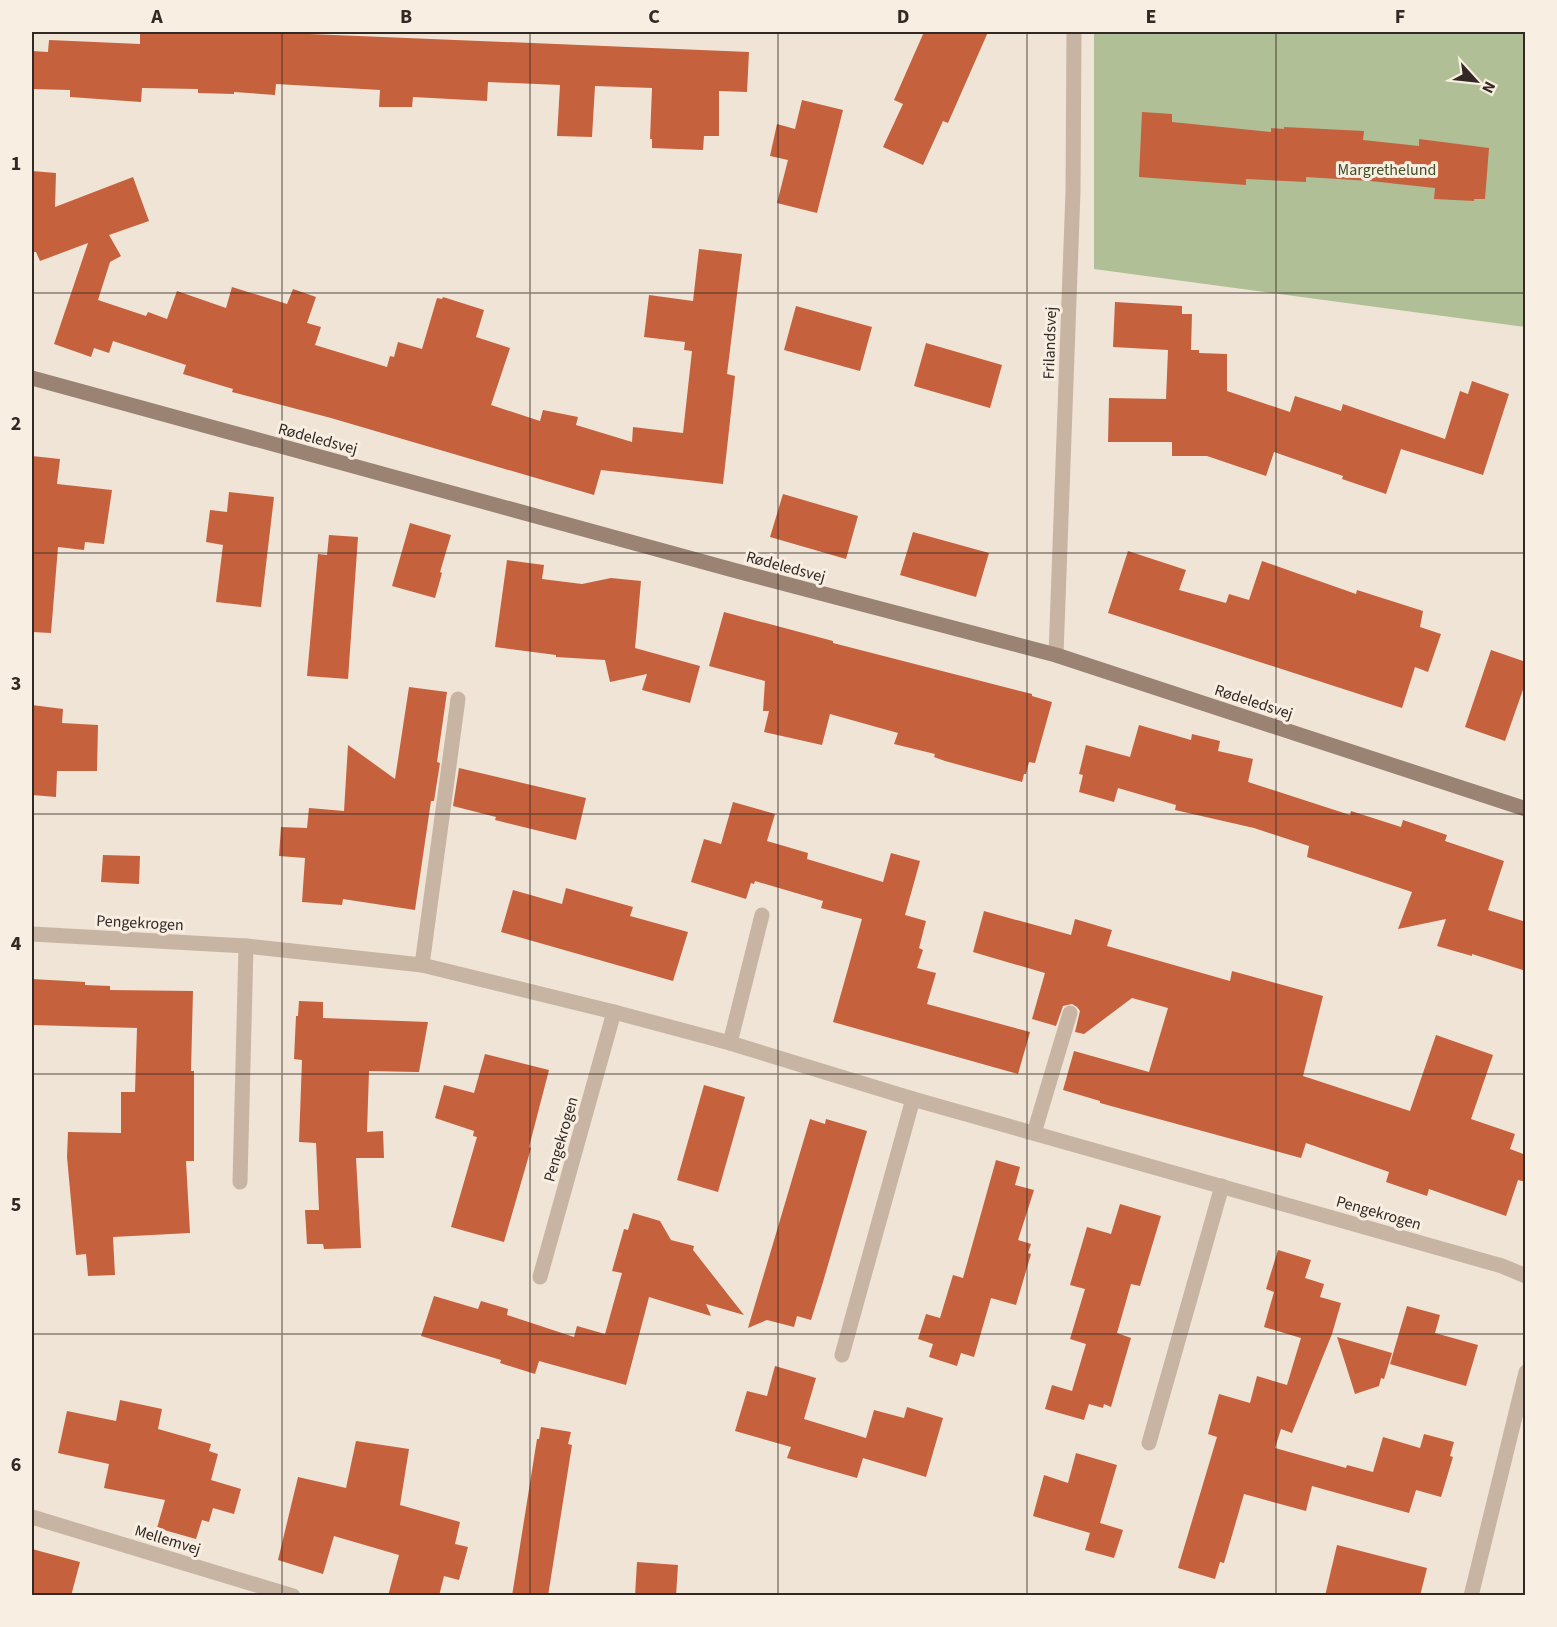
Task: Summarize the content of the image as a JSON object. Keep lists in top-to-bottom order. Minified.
{"streets":{"street":["Frilandsvej","Rødeledsvej","Pengekrogen","Mellemvej"]},"crossings":[["Frilandsvej","Rødeledsvej"]],"parks":["Margrethelund"],"north":"bottom right","grid":{"columns":["A","B","C","D","E","F"],"rows":["1","2","3","4","5","6"]}}
